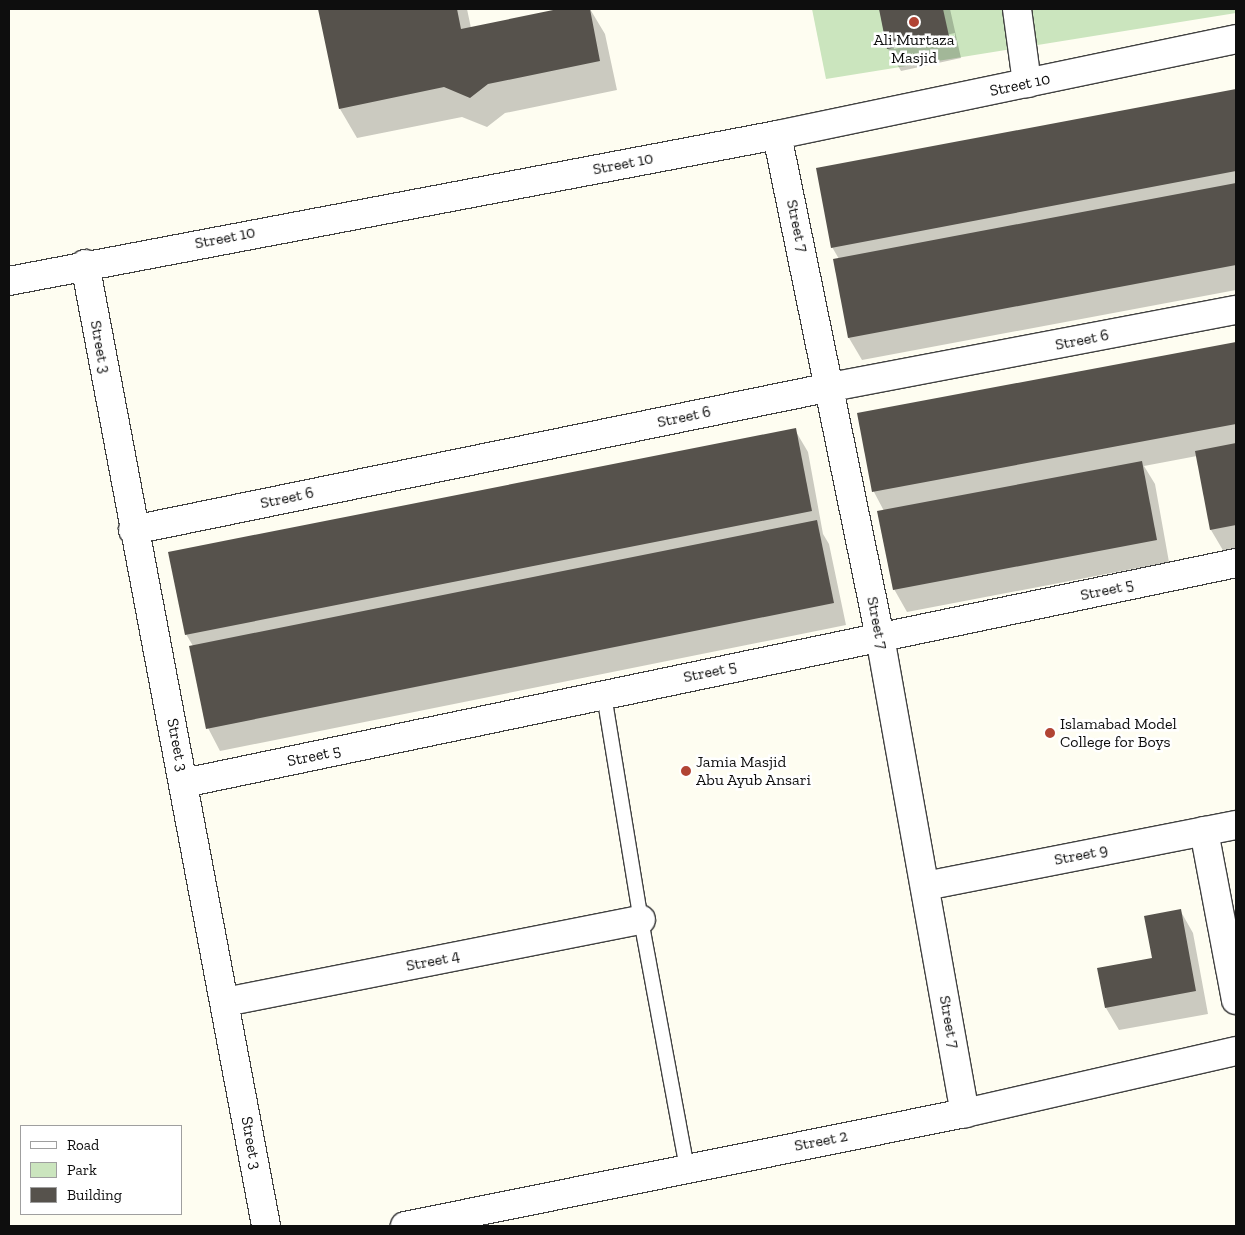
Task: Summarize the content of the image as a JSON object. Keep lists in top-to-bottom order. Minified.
{"streets":{"street":["Street 10","Street 7","Street 6","Street 3","Street 5","Street 9","Street 4","Street 2"]},"crossings":[["Street 10","Street 7"],["Street 10","Street 3"],["Street 7","Street 6"],["Street 7","Street 5"],["Street 7","Street 9"],["Street 7","Street 2"],["Street 6","Street 3"],["Street 3","Street 5"],["Street 3","Street 4"]],"places":["Ali Murtaza Masjid","Islamabad Model College for Boys","Jamia Masjid Abu Ayub Ansari"],"legend":["Road","Park","Building"]}
